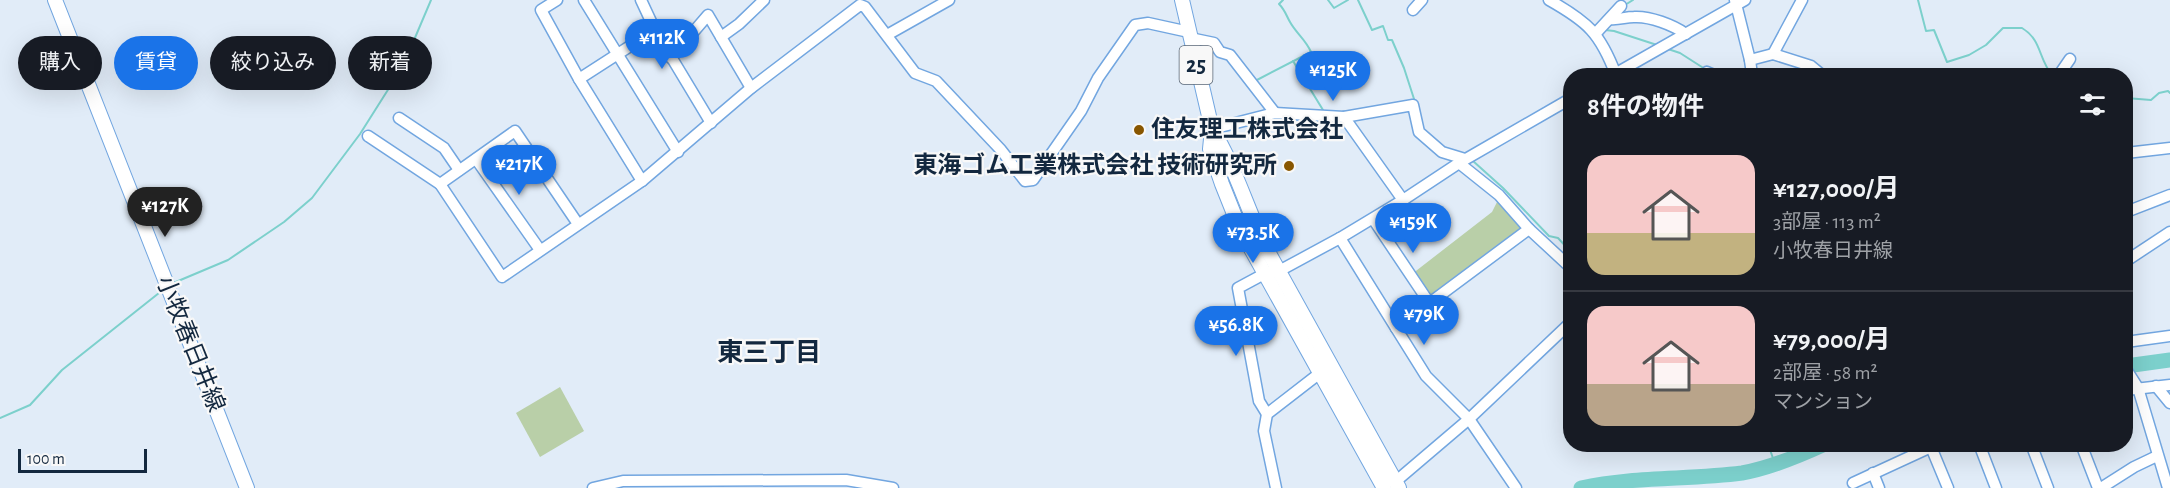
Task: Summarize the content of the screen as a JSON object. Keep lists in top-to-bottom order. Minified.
{"streets":{"main road":["25","小牧春日井線"]},"districts":["東三丁目"],"places":["住友理工株式会社","東海ゴム工業株式会社 技術研究所"],"scale_bar":"100 m","page":{"price":["¥112K","¥125K","¥217K","¥127K","¥159K","¥73.5K","¥79K","¥56.8K"],"chip":["購入","賃貸","絞り込み","新着"],"heading":"8件の物件","list":[{"name":"¥127,000/月","note":"3部屋 · 113 m² · 小牧春日井線"},{"name":"¥79,000/月","note":"2部屋 · 58 m² · マンション"}],"scale":"100 m"}}
